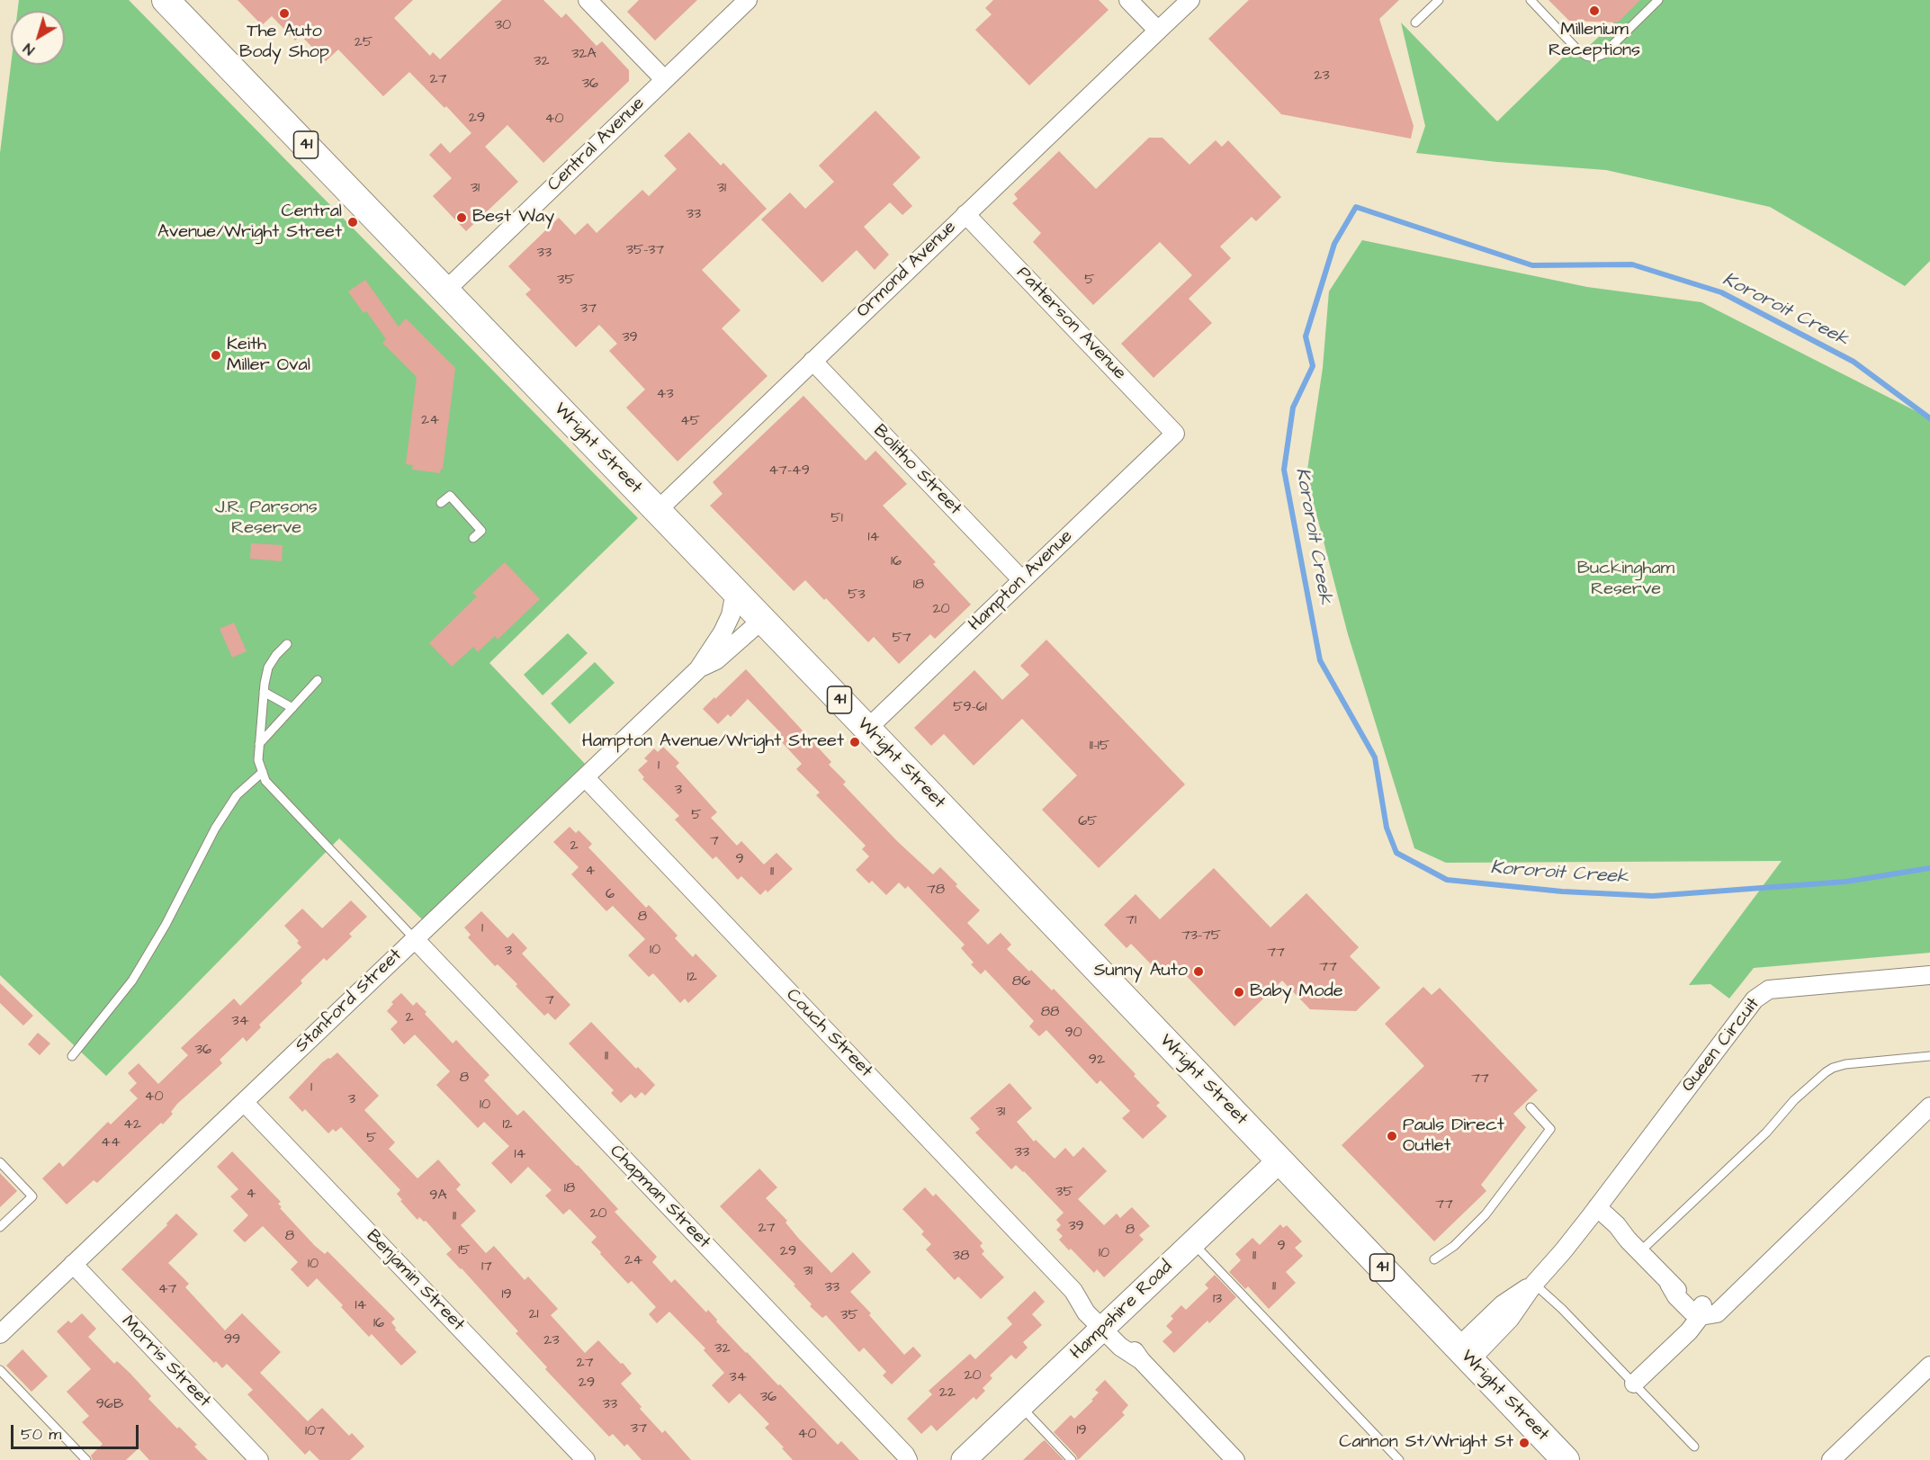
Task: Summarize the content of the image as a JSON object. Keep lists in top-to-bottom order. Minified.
{"streets":{"main road":["41","Wright Street"],"street":["Central Avenue","Ormond Avenue","Patterson Avenue","Bolitho Street","Hampton Avenue","Stanford Street","Couch Street","Queen Circuit","Chapman Street","Benjamin Street","Hampshire Road","Morris Street"]},"crossings":[["Central Avenue","Wright Street"],["Ormond Avenue","Patterson Avenue"],["Ormond Avenue","Wright Street"],["Ormond Avenue","Bolitho Street"],["Patterson Avenue","Hampton Avenue"],["Wright Street","Hampton Avenue"],["Wright Street","Stanford Street"],["Wright Street","Queen Circuit"],["Wright Street","Hampshire Road"],["Bolitho Street","Hampton Avenue"],["Stanford Street","Couch Street"],["Stanford Street","Chapman Street"],["Stanford Street","Benjamin Street"],["Stanford Street","Morris Street"],["Couch Street","Hampshire Road"]],"water":["Kororoit Creek"],"parks":["J.R. Parsons Reserve","Buckingham Reserve"],"places":["Millenium Receptions","The Auto Body Shop","Best Way","Central Avenue/Wright Street","Keith Miller Oval","Hampton Avenue/Wright Street","Sunny Auto","Baby Mode","Pauls Direct Outlet","Cannon St/Wright St"],"house_numbers":["30","25","32A","32","23","27","36","29","40","31","31","33","35-37","33","35","5","37","39","43","24","45","47-49","51","14","16","18","53","20","57","59-61","11-15","1","3","5","65","7","2","9","4","11","78","6","8","71","1","73-75","10","3","77","77","12","86","7","88","2","34","90","36","11","92","8","77","1","40","3","10","31","42","12","5","44","33","14","18","35","4","9A","77","20","11","39","27","8","8","9","15","29","10","38","11","24","10","17","31","11","33","47","19","13","14","21","35","16","99","23","32","27","20","34","29","22","36","96B","33","37","19","107","40"],"scale_bar":"50 m","north":"bottom left"}
